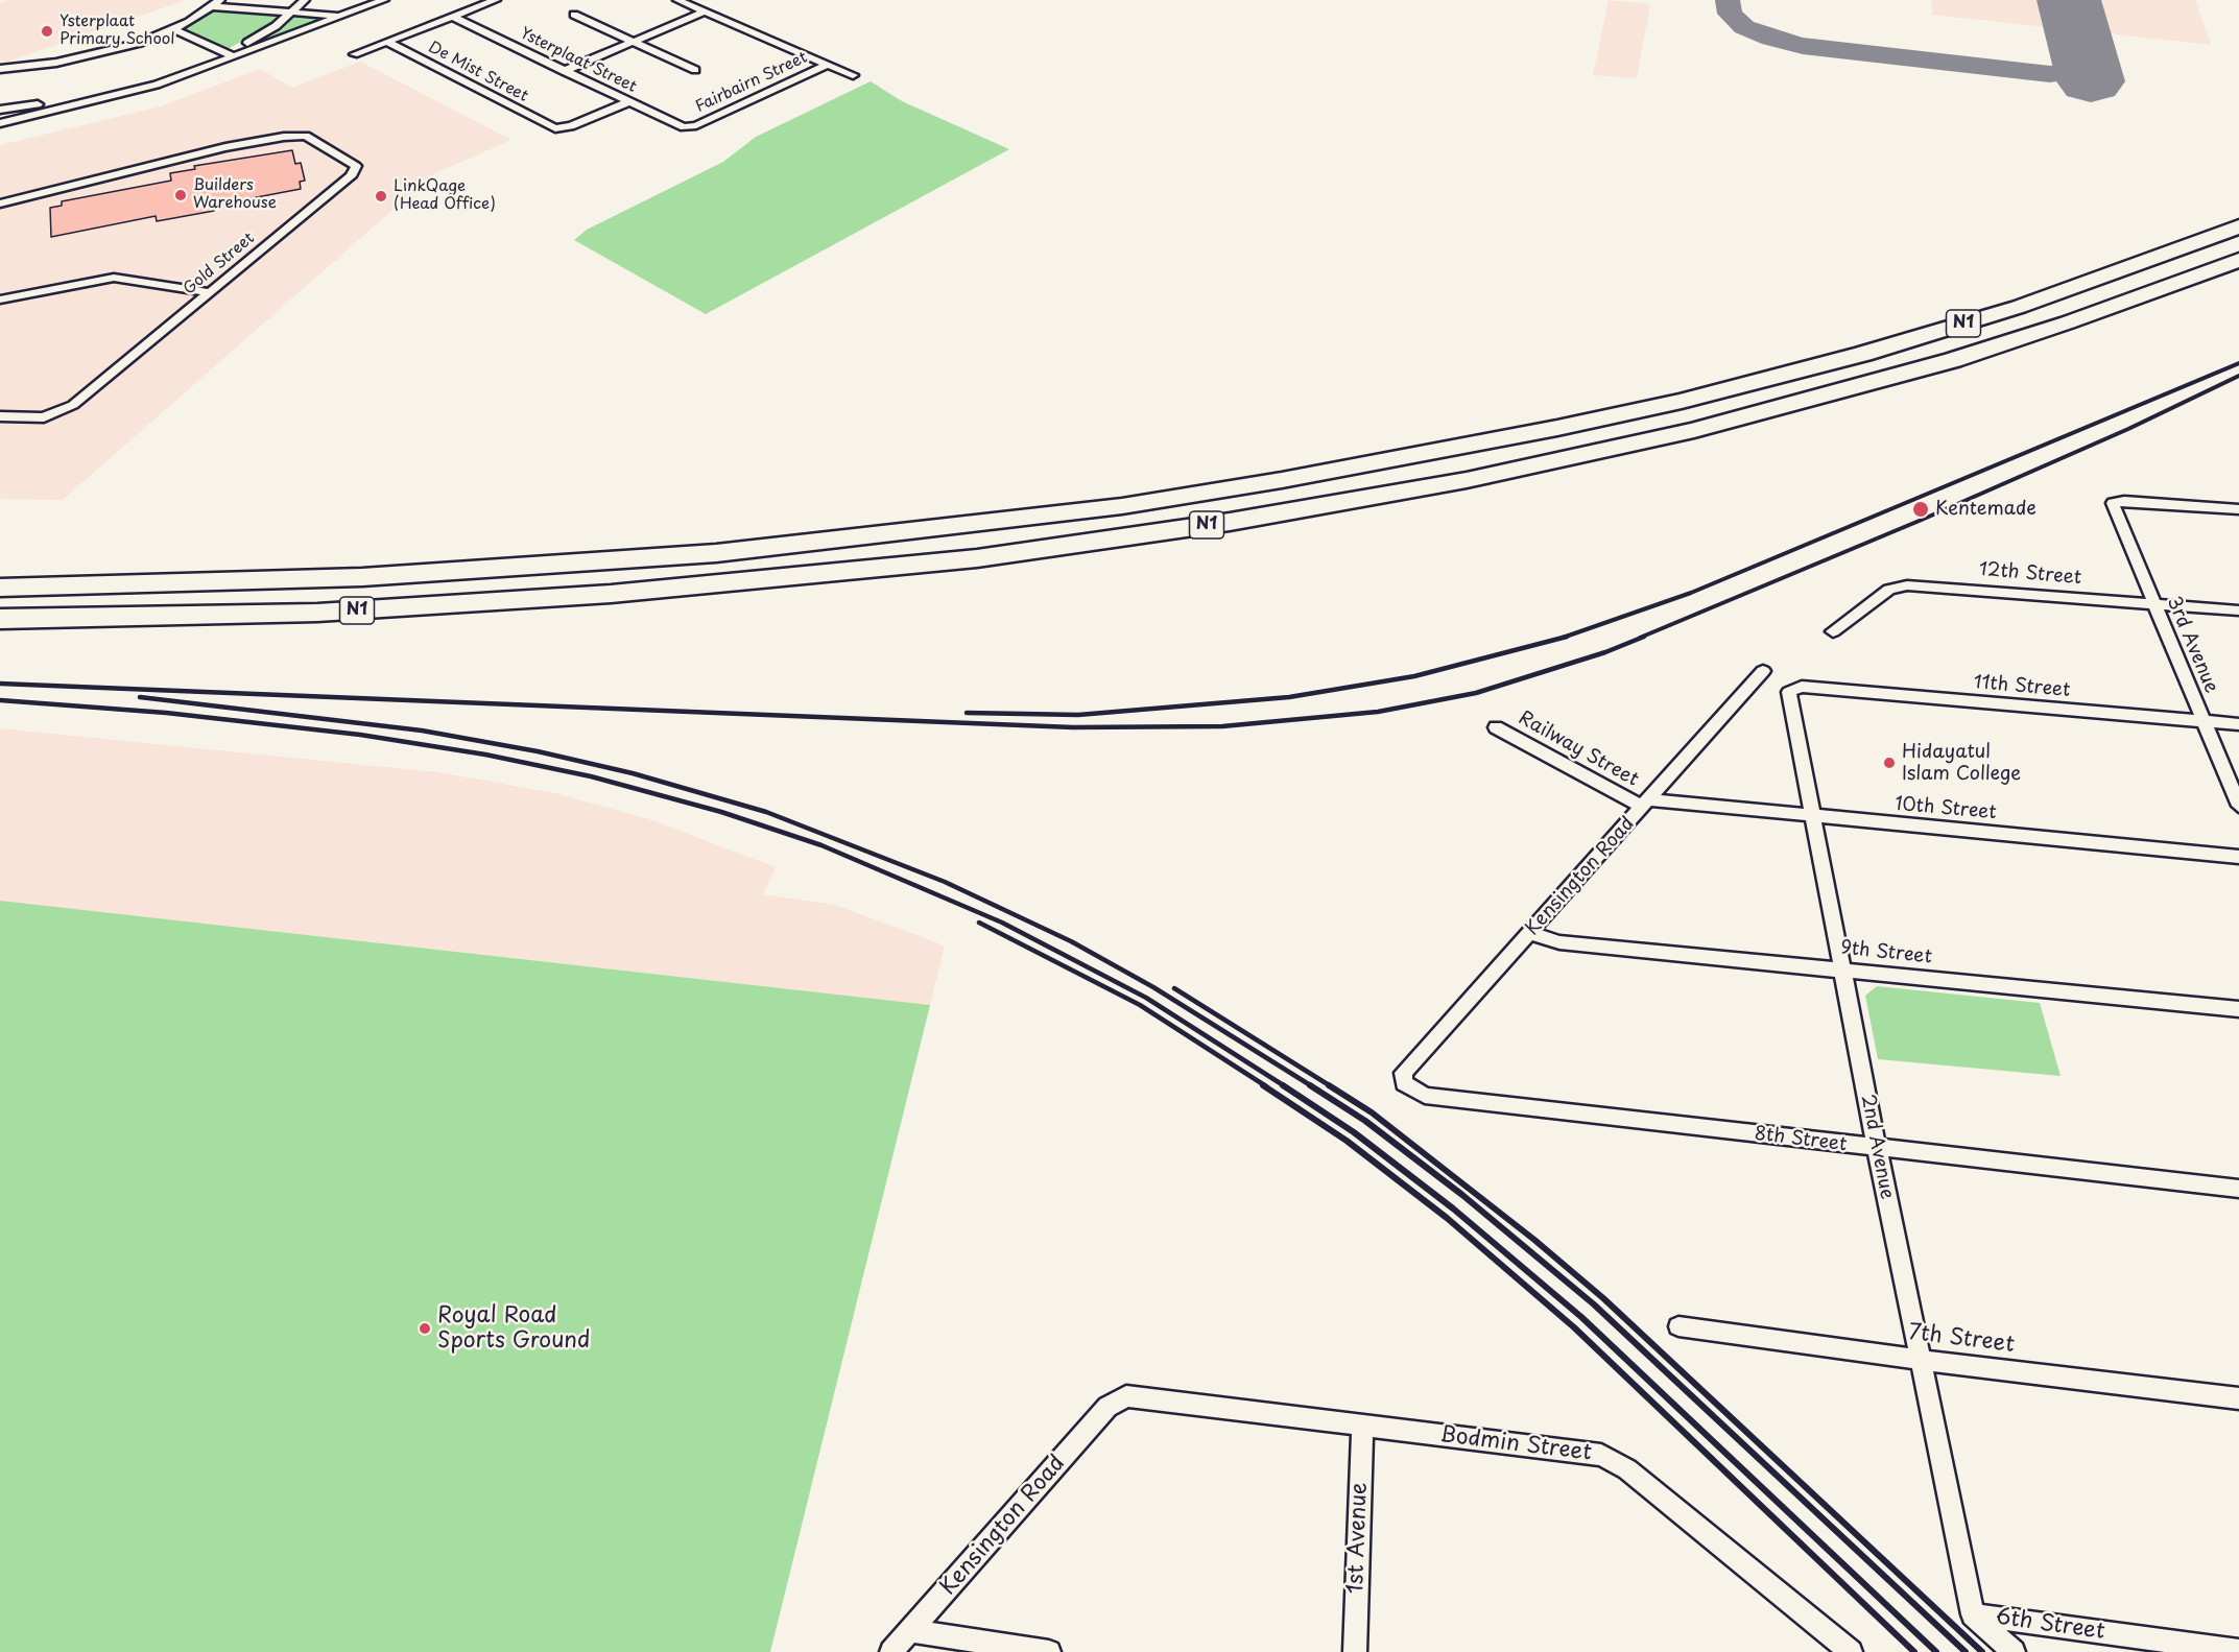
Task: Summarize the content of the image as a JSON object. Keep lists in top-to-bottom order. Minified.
{"streets":{"highway":["N1"],"street":["Ysterplaat Street","De Mist Street","Fairbairn Street","Gold Street","12th Street","3rd Avenue","11th Street","Railway Street","10th Street","Kensington Road","9th Street","8th Street","2nd Avenue","7th Street","Bodmin Street","1st Avenue","6th Street"]},"crossings":[["Ysterplaat Street","De Mist Street"],["Ysterplaat Street","Fairbairn Street"],["12th Street","3rd Avenue"],["3rd Avenue","11th Street"],["11th Street","2nd Avenue"],["Railway Street","10th Street"],["Railway Street","Kensington Road"],["10th Street","Kensington Road"],["10th Street","2nd Avenue"],["Kensington Road","9th Street"],["Kensington Road","8th Street"],["Kensington Road","Bodmin Street"],["9th Street","2nd Avenue"],["8th Street","2nd Avenue"],["2nd Avenue","7th Street"],["2nd Avenue","6th Street"],["Bodmin Street","1st Avenue"]],"places":["Ysterplaat Primary School","Builders Warehouse","LinkQage (Head Office)","Kentemade","Hidayatul Islam College","Royal Road Sports Ground"]}
